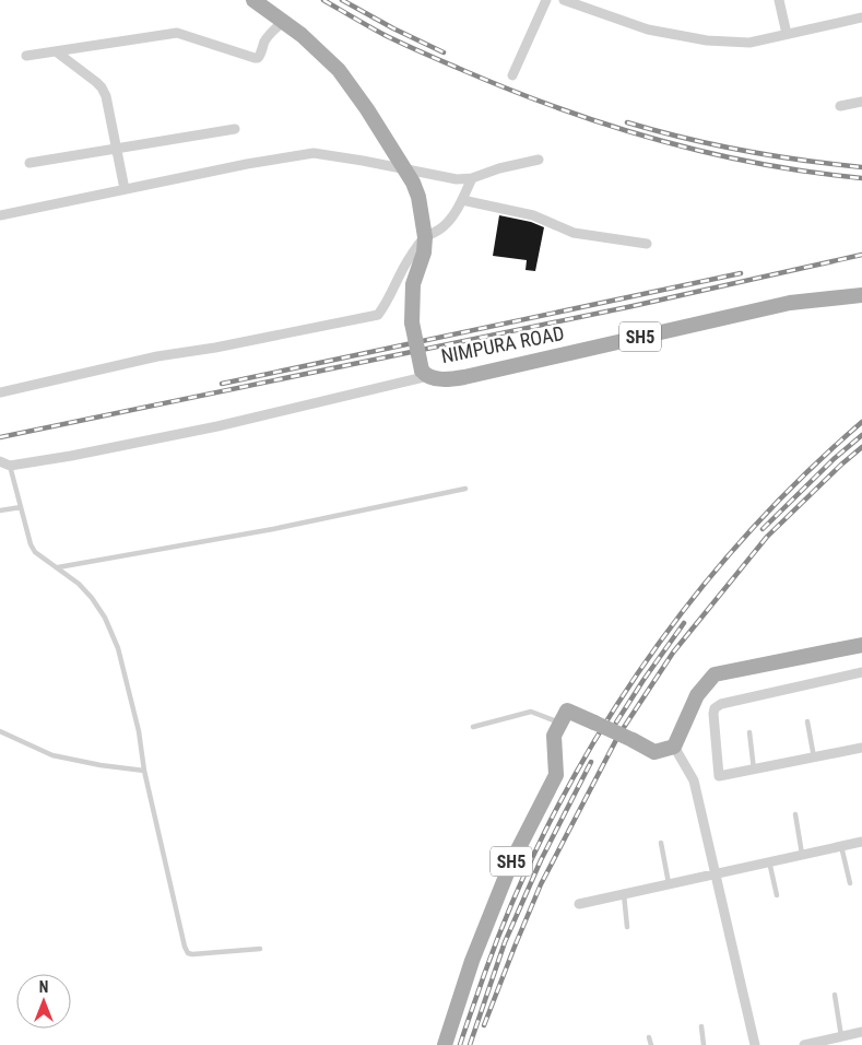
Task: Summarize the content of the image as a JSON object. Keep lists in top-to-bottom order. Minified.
{"streets":{"main road":["SH5","NIMPURA ROAD"]},"north":"top"}
